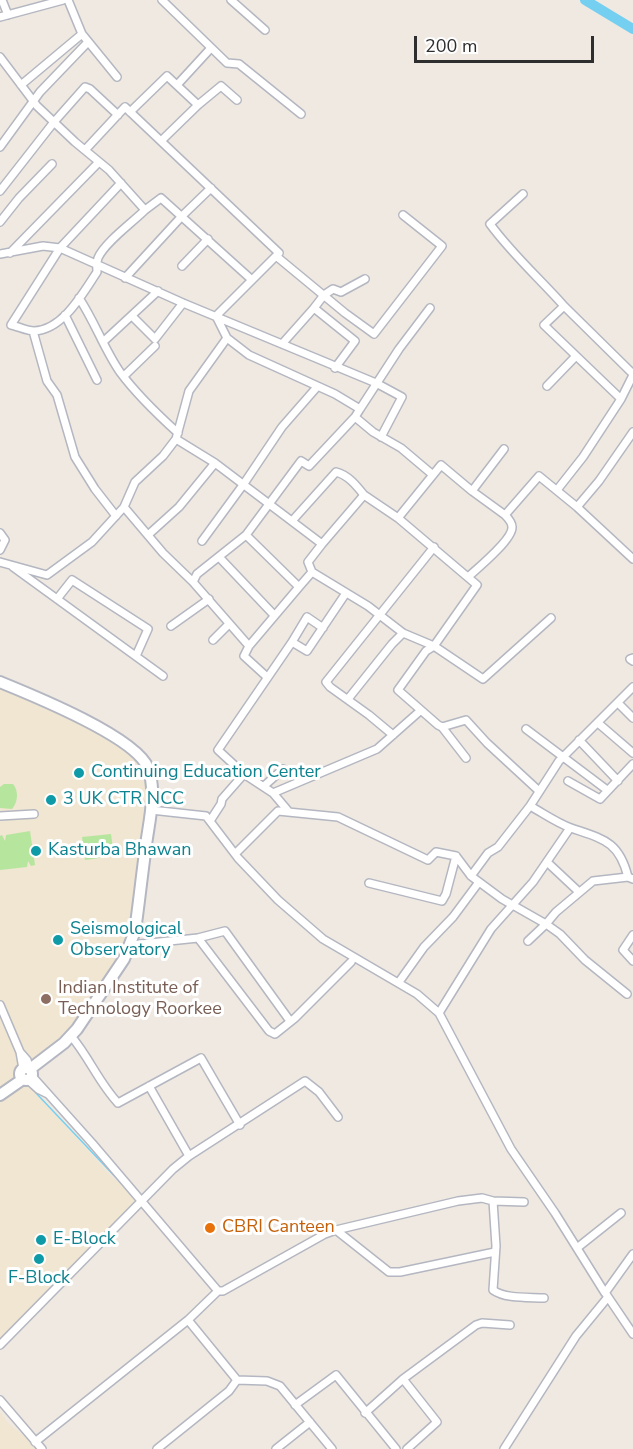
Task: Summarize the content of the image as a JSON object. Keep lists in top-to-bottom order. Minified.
{"places":["Continuing Education Center","3 UK CTR NCC","Kasturba Bhawan","Seismological Observatory","Indian Institute of Technology Roorkee","CBRI Canteen","E-Block","F-Block"],"scale_bar":"200 m"}
